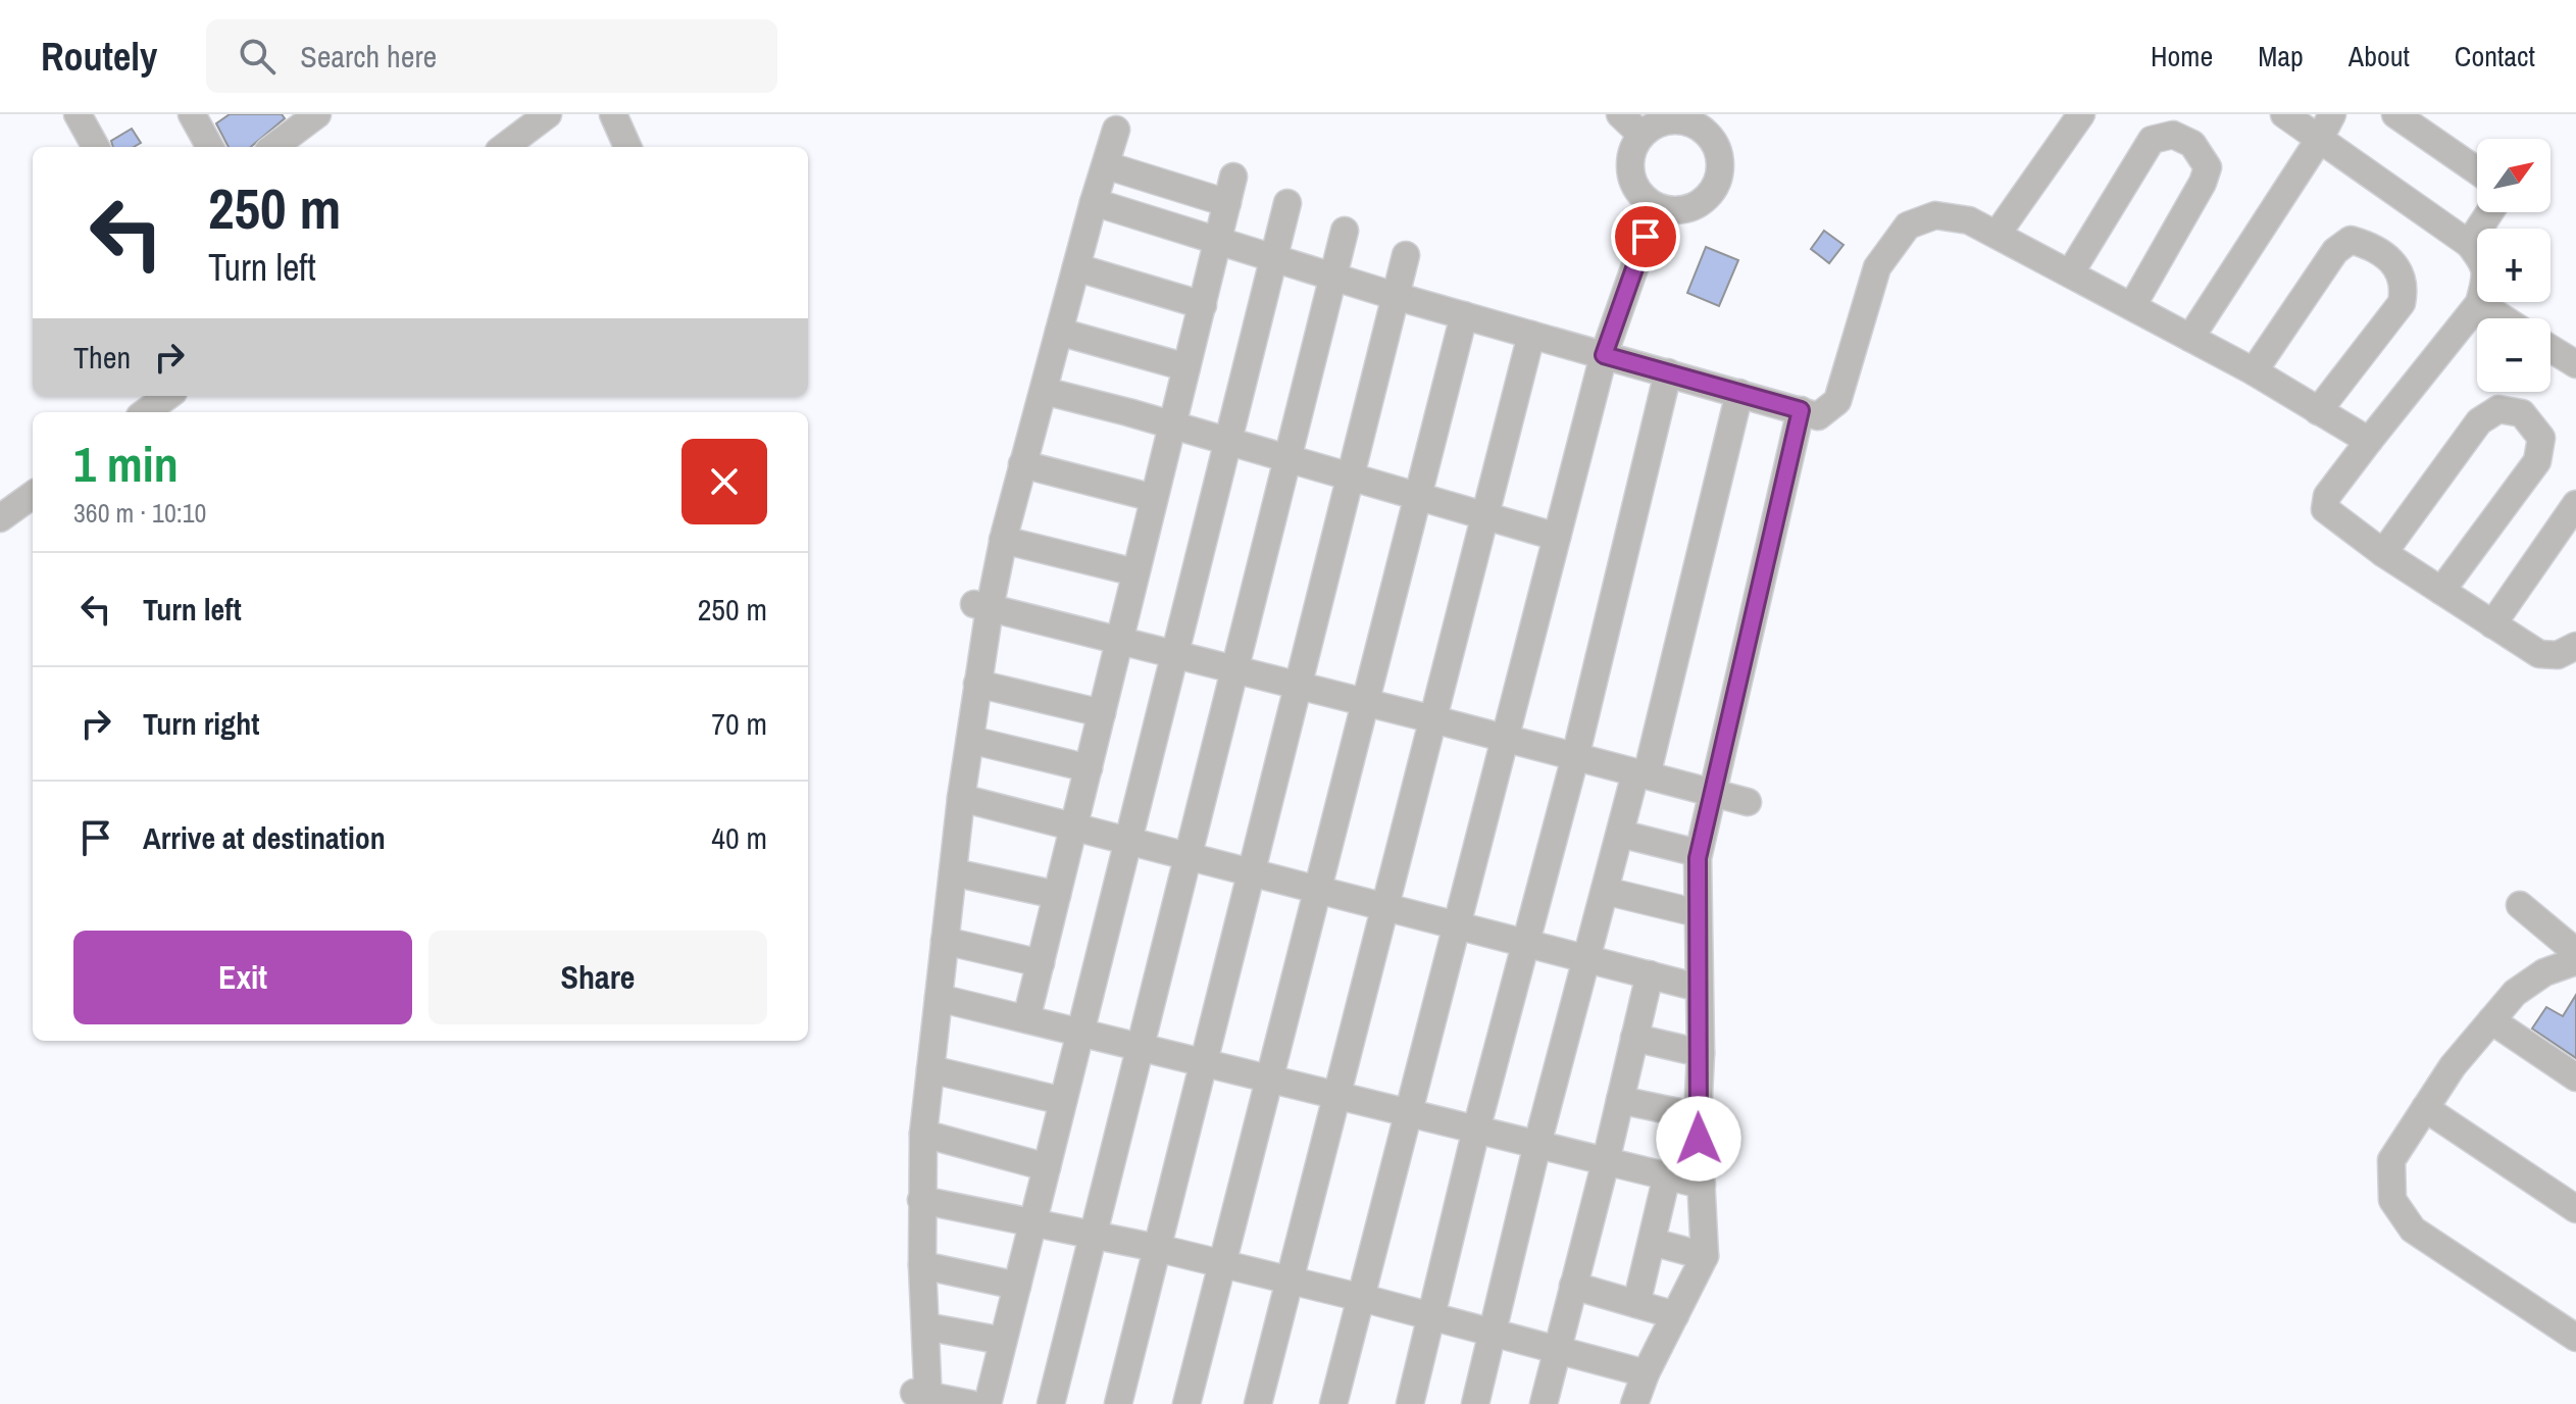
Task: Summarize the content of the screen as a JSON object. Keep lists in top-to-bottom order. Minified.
{"north":"top right","page":{"header":"Routely","search":"Search here","nav":["Home","Map","About","Contact"],"map_buttons":["+","−"],"turn":["250 m","Turn left"],"then":"Then","heading":["1 min","360 m · 10:10"],"list":[{"name":"Turn left","value":"250 m"},{"name":"Turn right","value":"70 m"},{"name":"Arrive at destination","value":"40 m"}],"buttons":["Exit","Share"]}}
